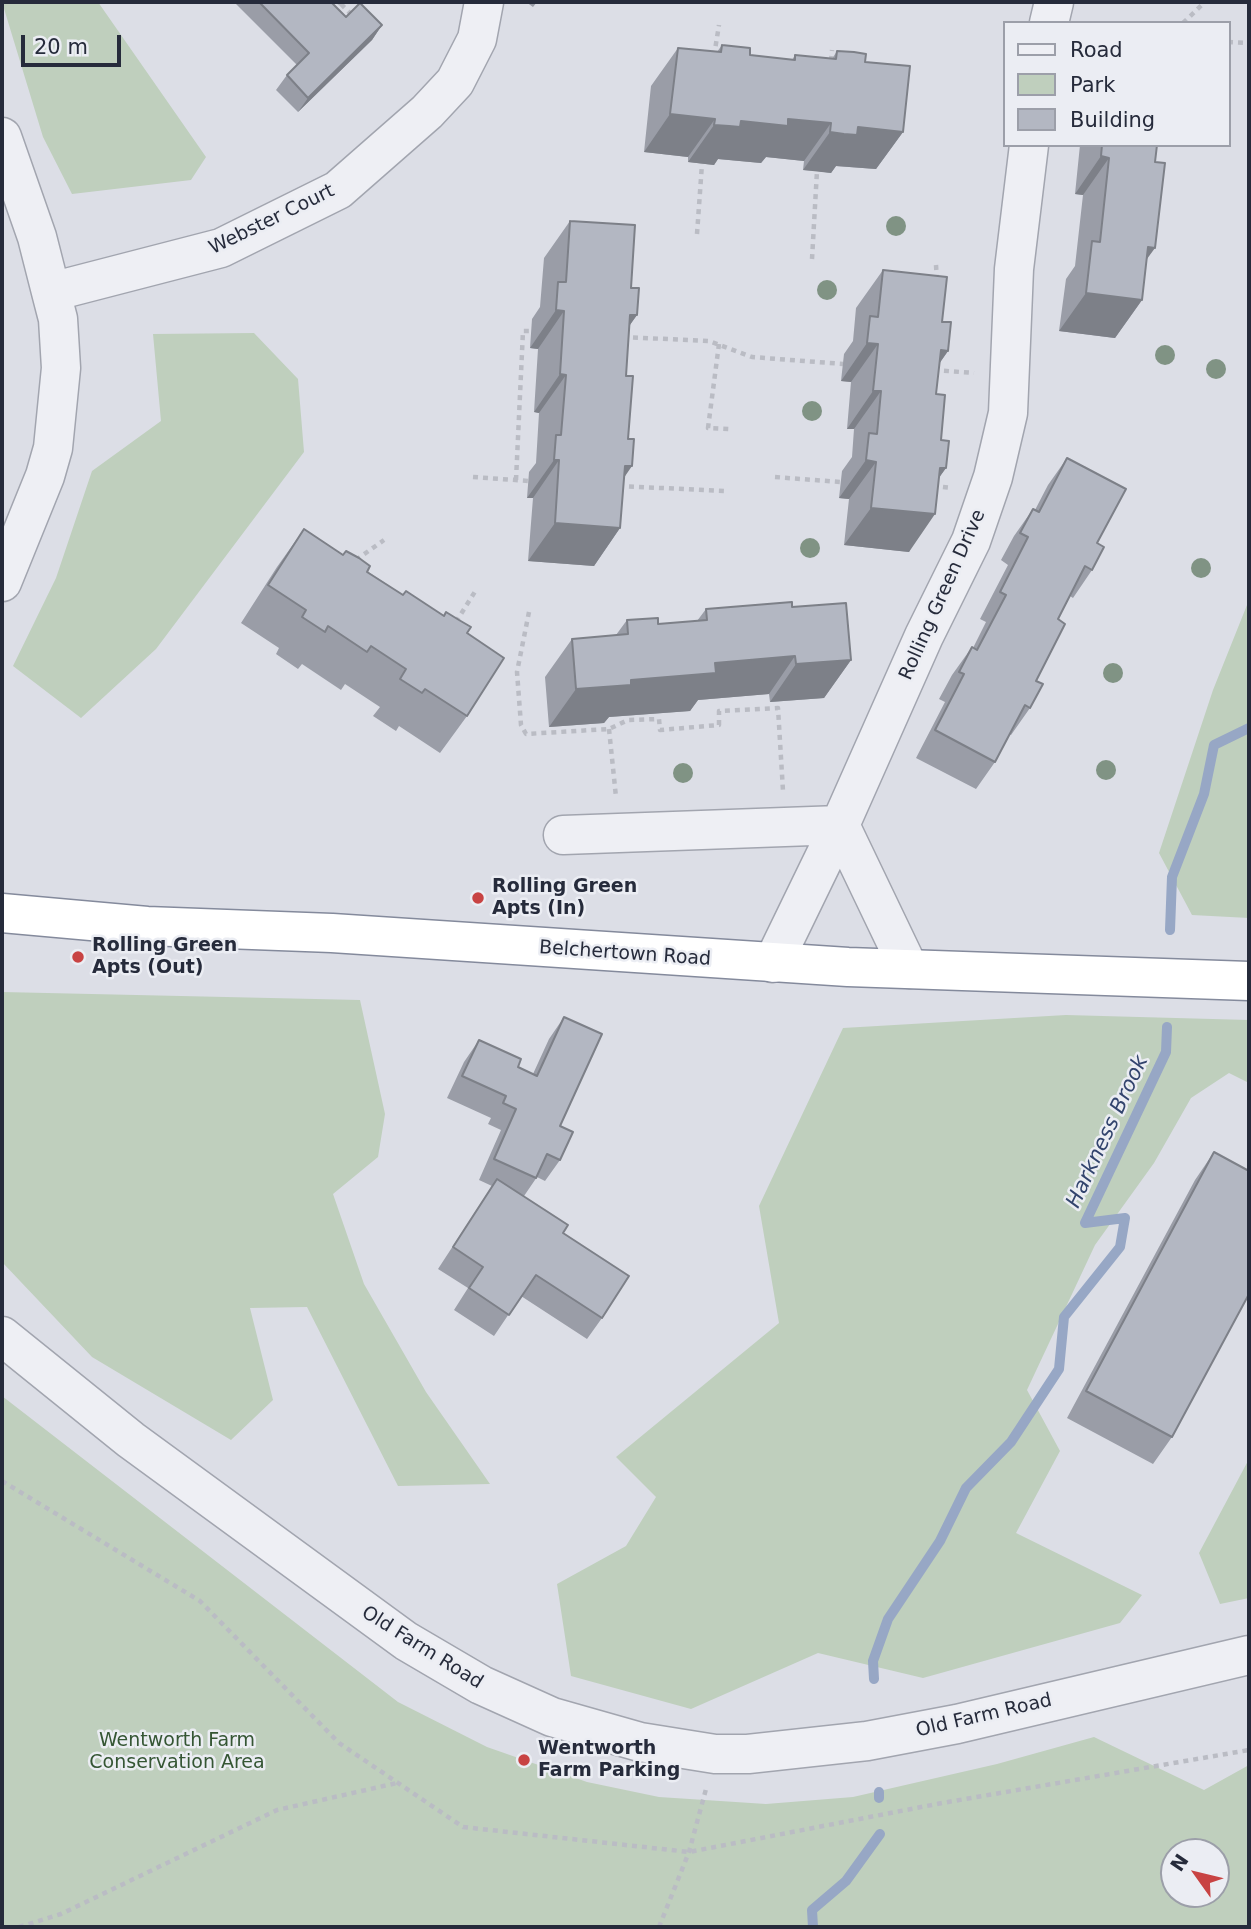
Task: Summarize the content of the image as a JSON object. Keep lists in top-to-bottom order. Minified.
{"streets":{"highway":["Belchertown Road"],"street":["Webster Court","Rolling Green Drive","Old Farm Road"]},"crossings":[["Rolling Green Drive","Belchertown Road"]],"water":["Harkness Brook"],"parks":["Wentworth Farm Conservation Area"],"places":["Rolling Green Apts (In)","Rolling Green Apts (Out)","Wentworth Farm Parking"],"legend":["Road","Park","Building"],"scale_bar":"20 m","north":"top left"}
